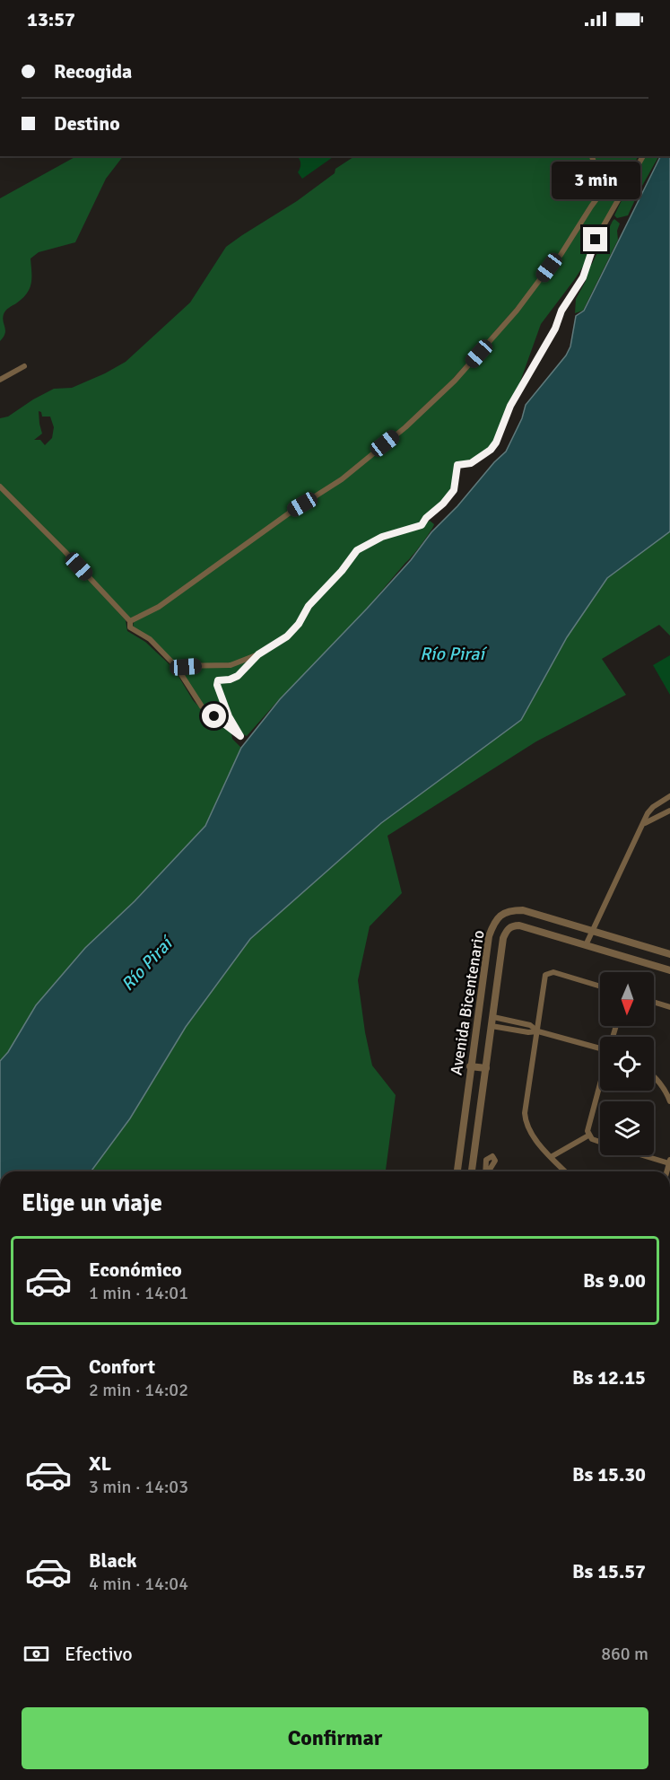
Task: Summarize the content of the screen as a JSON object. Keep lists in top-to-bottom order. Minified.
{"streets":{"street":["Avenida Bicentenario"]},"water":["Río Piraí"],"north":"bottom","page":{"status":"13:57","banner":["Recogida","Destino"],"bubble":"3 min","heading":"Elige un viaje","list":[{"name":"Económico","note":"1 min · 14:01","value":"Bs 9.00"},{"name":"Confort","note":"2 min · 14:02","value":"Bs 12.15"},{"name":"XL","note":"3 min · 14:03","value":"Bs 15.30"},{"name":"Black","note":"4 min · 14:04","value":"Bs 15.57"}],"pay":["Efectivo","860 m"],"buttons":"Confirmar"}}
